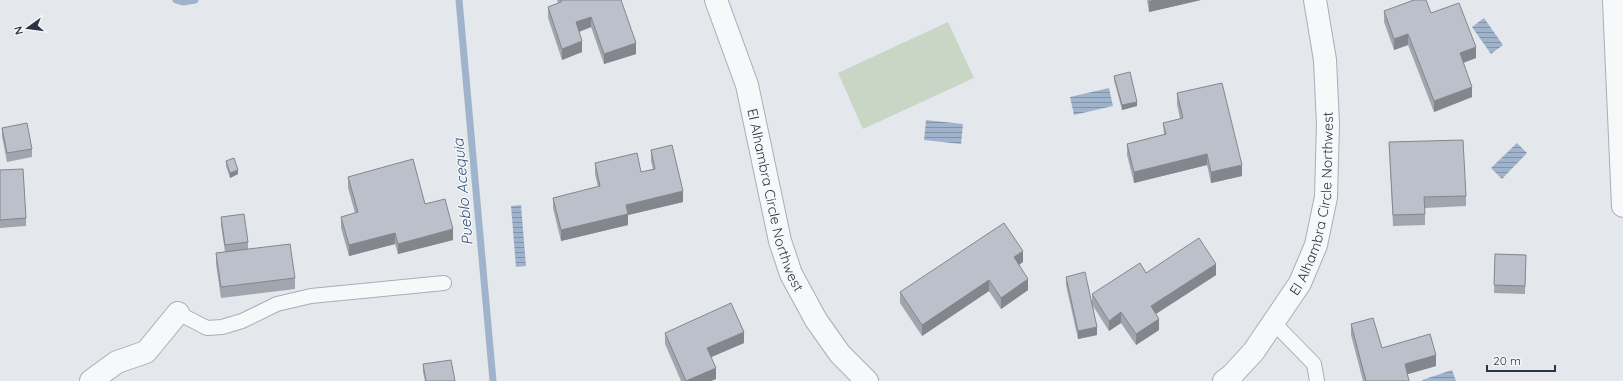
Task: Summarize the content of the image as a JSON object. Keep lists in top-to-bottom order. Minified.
{"streets":{"street":["El Alhambra Circle Northwest"]},"water":["Pueblo Acequia"],"scale_bar":"20 m","north":"left"}
